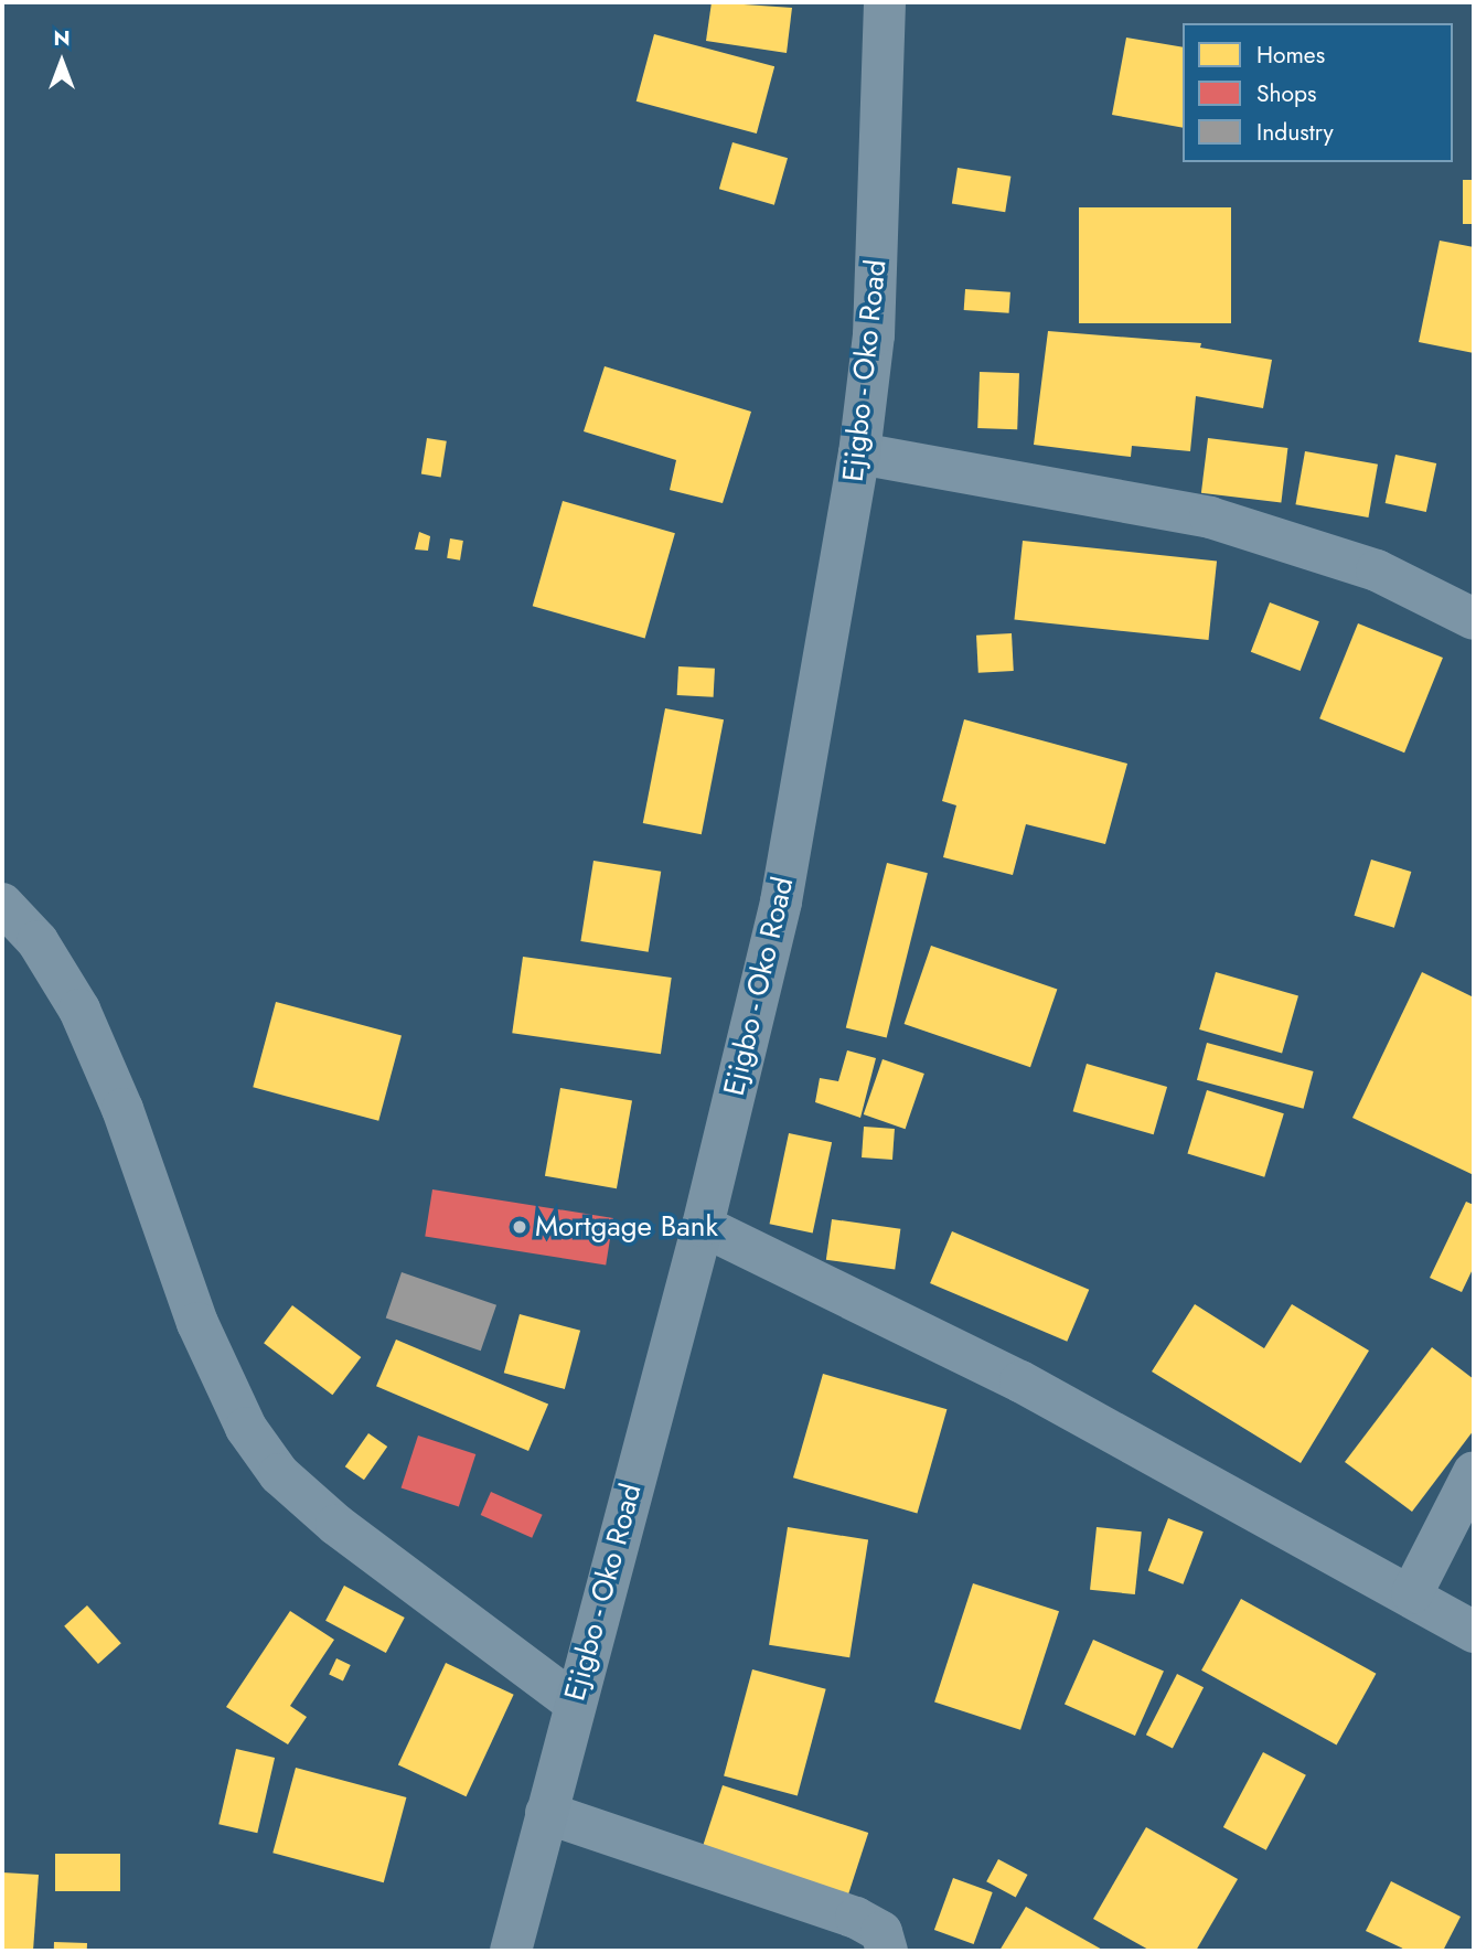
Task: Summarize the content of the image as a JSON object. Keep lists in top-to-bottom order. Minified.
{"streets":{"main road":["Ejigbo - Oko Road"]},"places":["Mortgage Bank"],"legend":["Homes","Shops","Industry"],"north":"top"}
